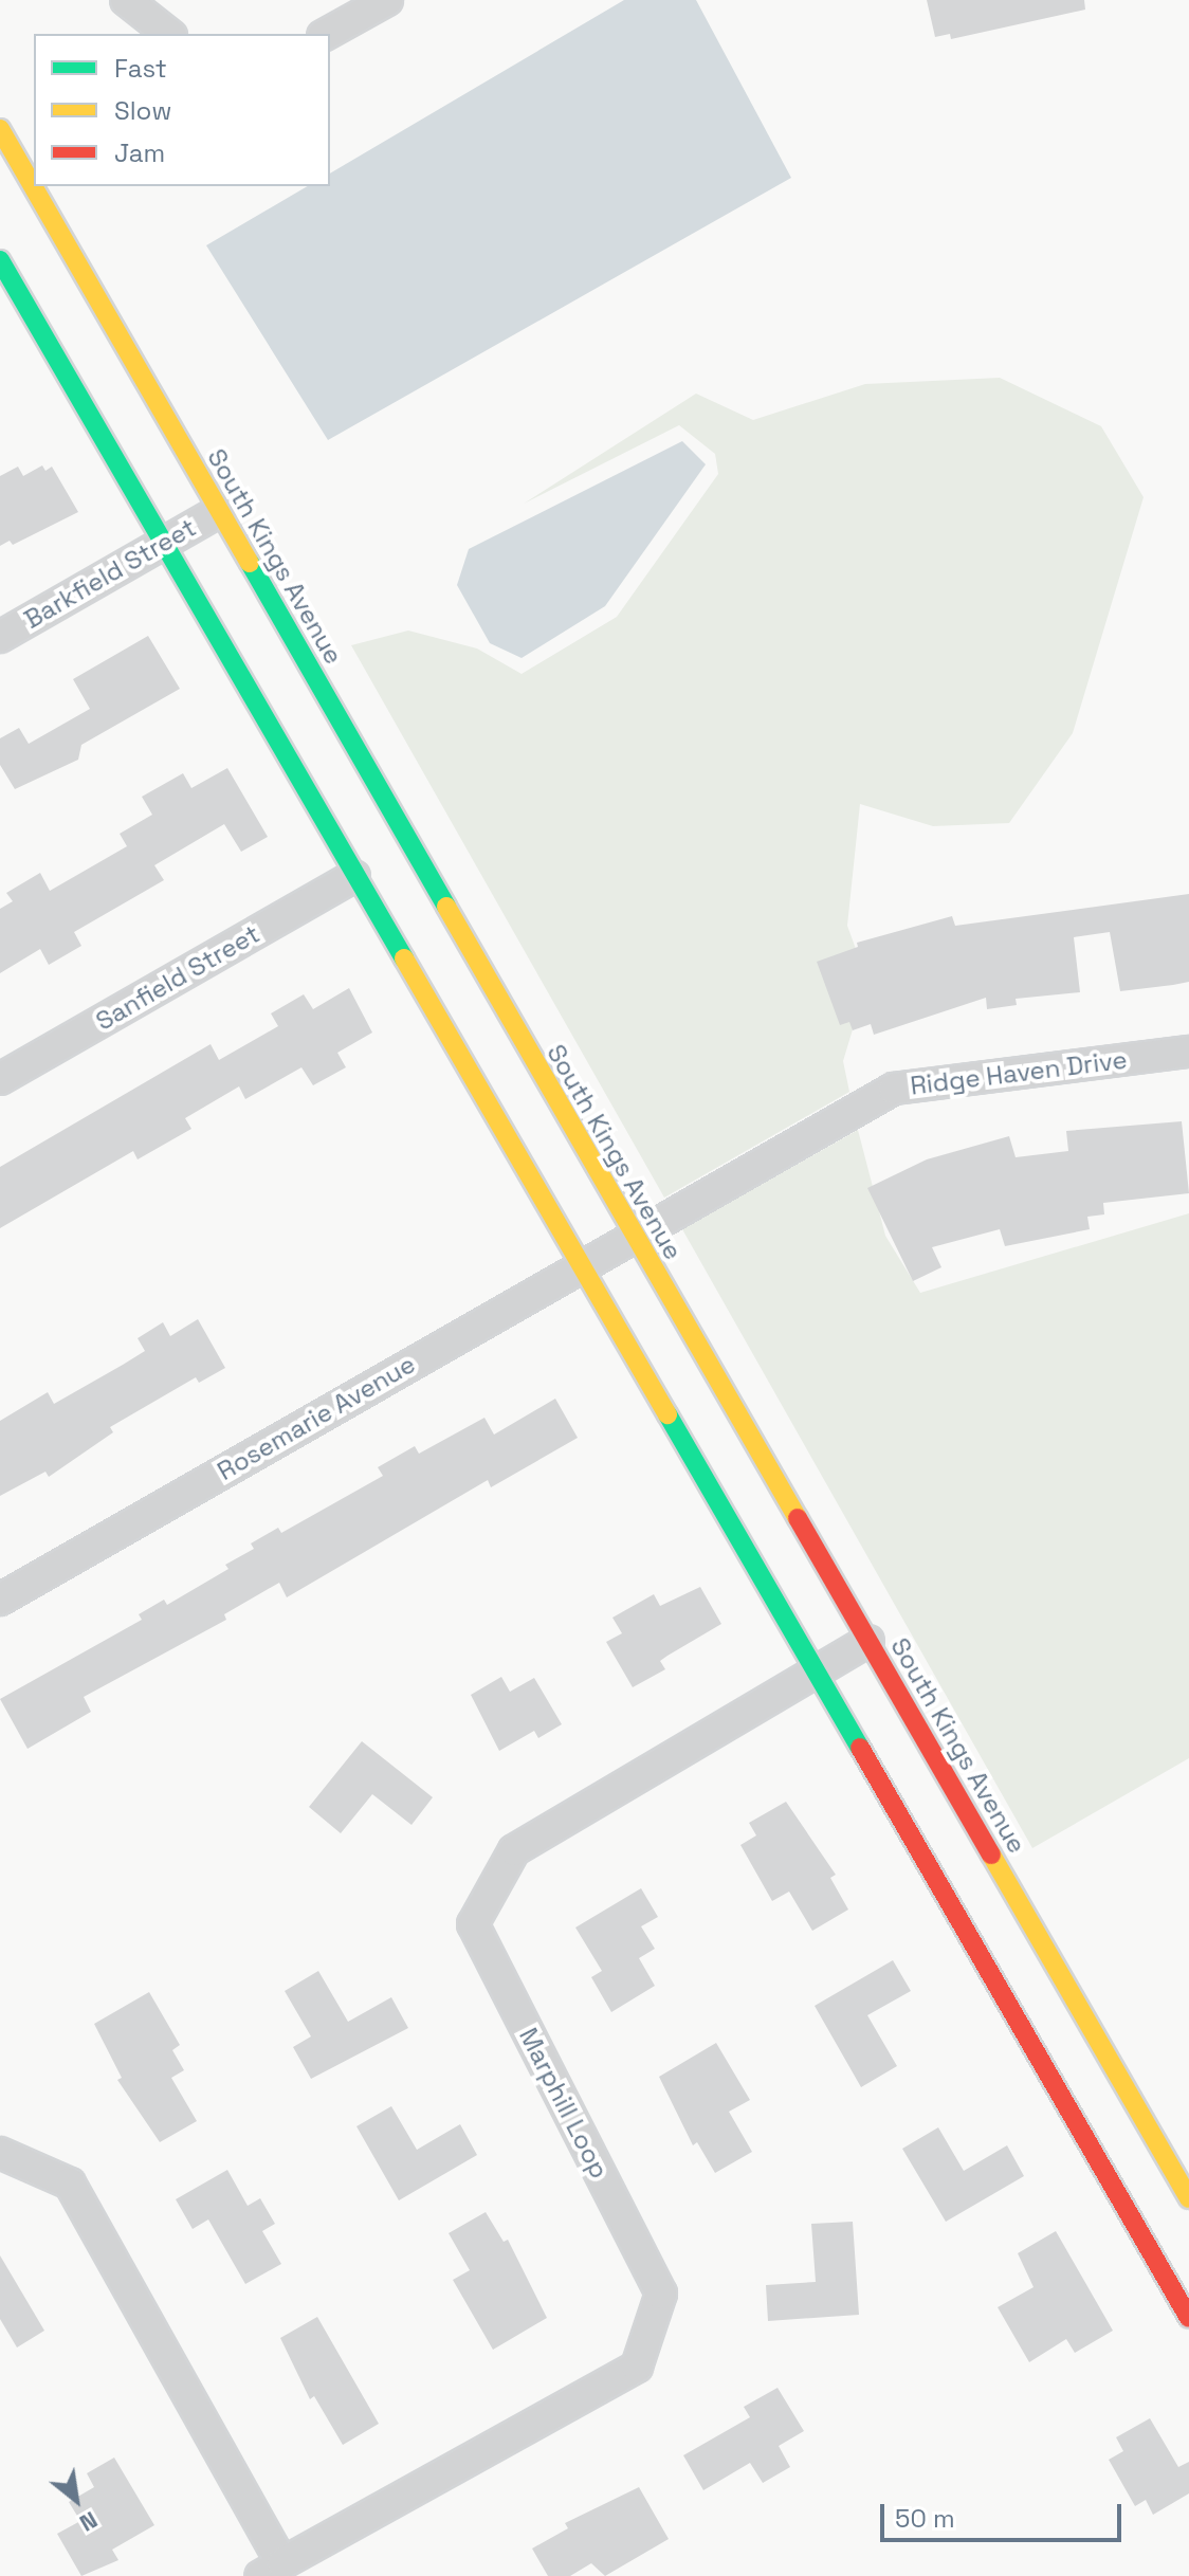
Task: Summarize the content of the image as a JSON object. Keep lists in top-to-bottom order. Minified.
{"streets":{"main road":["South Kings Avenue"],"street":["Barkfield Street","Sanfield Street","Ridge Haven Drive","Rosemarie Avenue","Marphill Loop"]},"crossings":[["South Kings Avenue","Barkfield Street"],["South Kings Avenue","Ridge Haven Drive"],["South Kings Avenue","Rosemarie Avenue"],["South Kings Avenue","Marphill Loop"],["Ridge Haven Drive","Rosemarie Avenue"]],"legend":["Fast","Slow","Jam"],"scale_bar":"50 m","north":"bottom right"}
